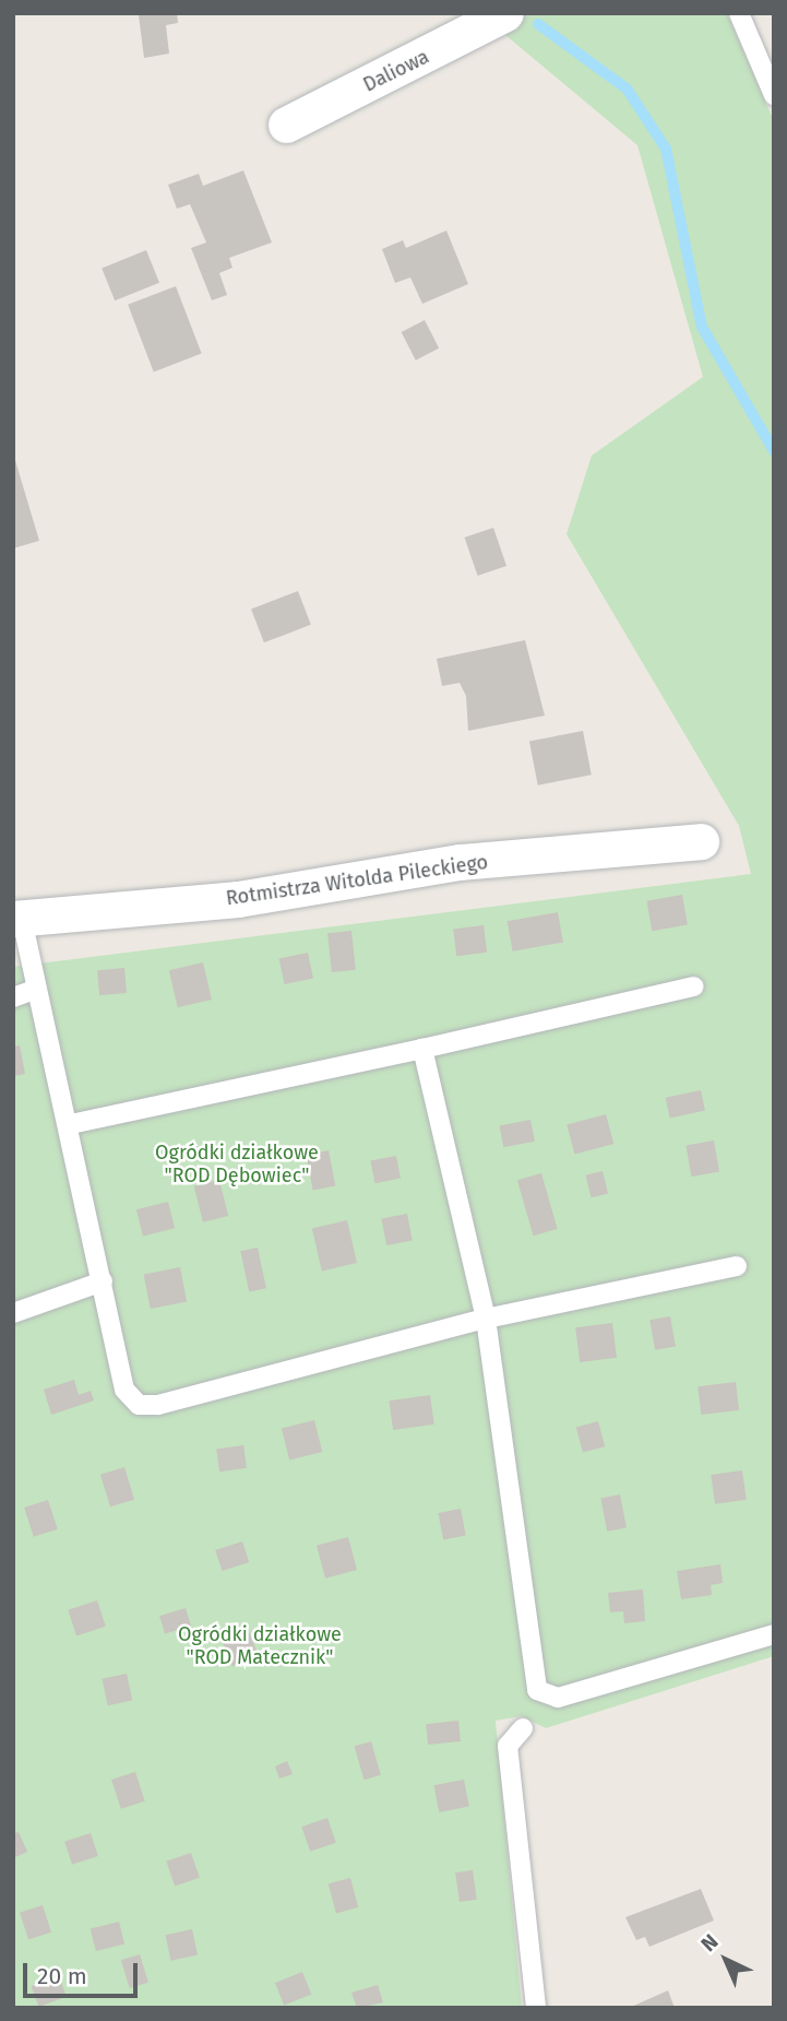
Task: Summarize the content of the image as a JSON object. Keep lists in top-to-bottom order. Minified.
{"streets":{"street":["Daliowa","Rotmistrza Witolda Pileckiego"]},"parks":["Ogródki działkowe \"ROD Dębowiec\"","Ogródki działkowe \"ROD Matecznik\""],"scale_bar":"20 m","north":"top left"}
